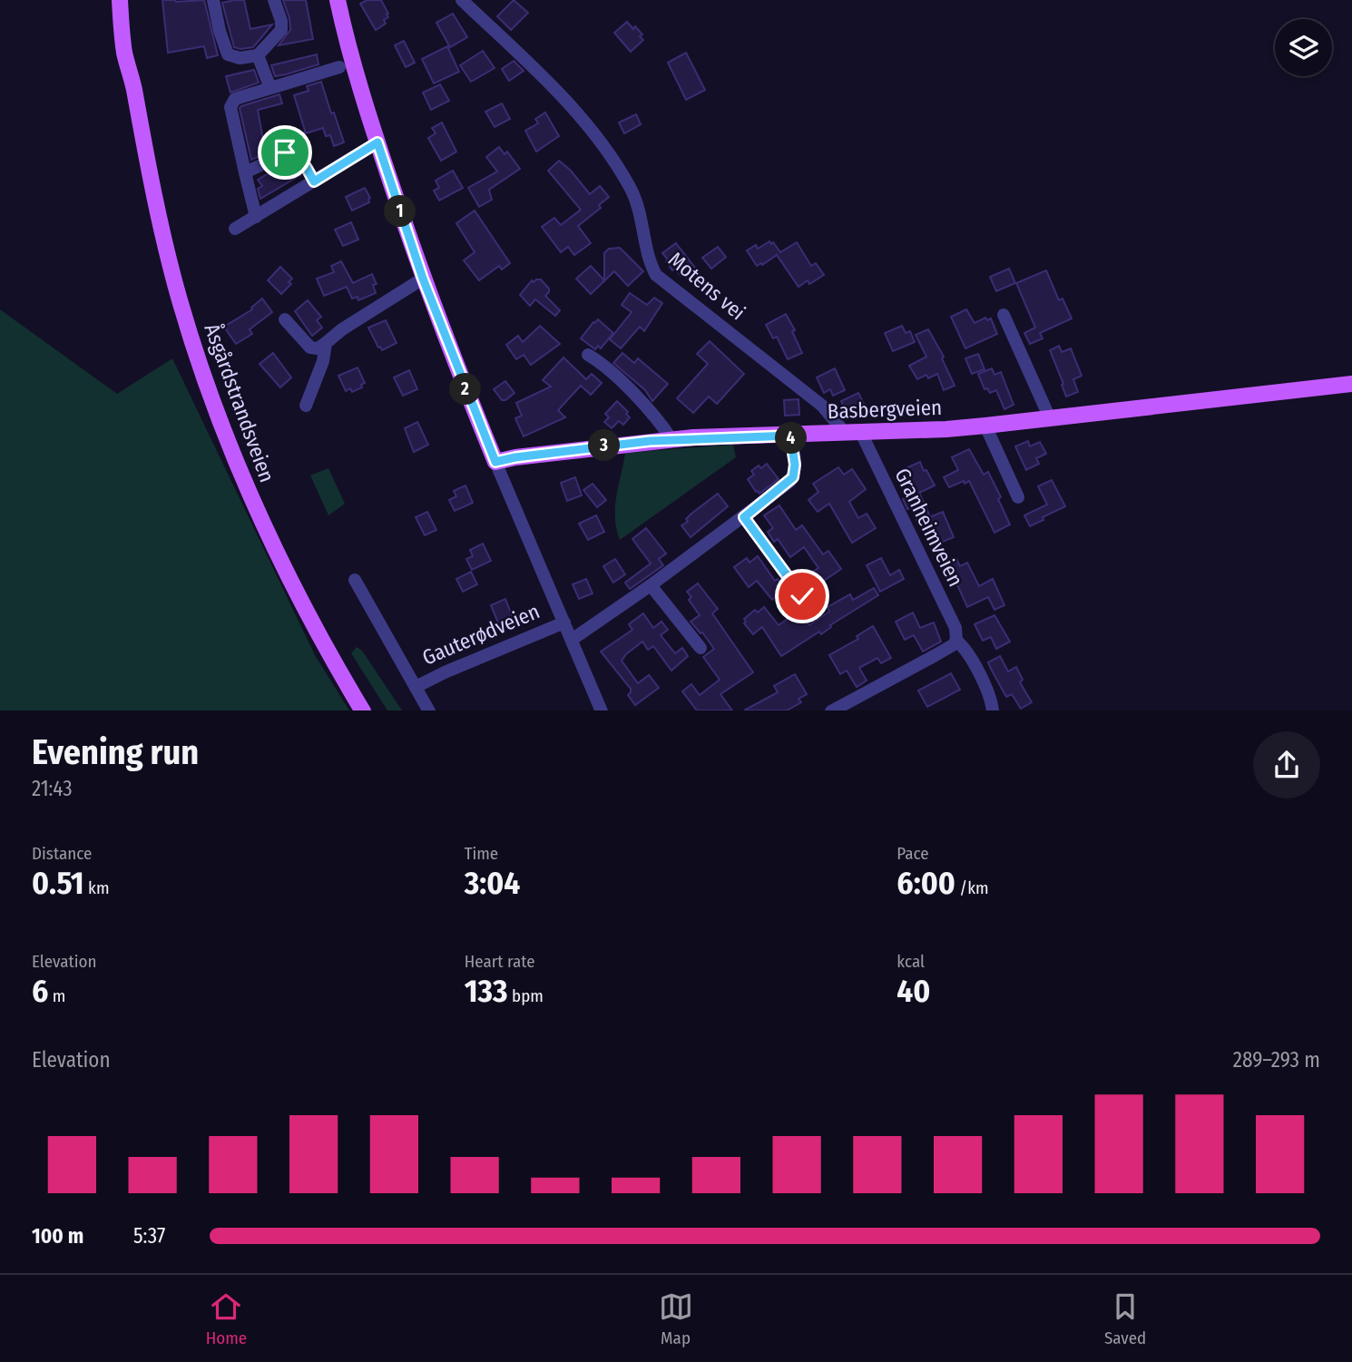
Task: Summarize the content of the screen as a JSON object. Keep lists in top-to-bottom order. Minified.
{"streets":{"main road":["Åsgårdstrandsveien","Basbergveien","Gauterødveien"],"street":["Motens vei","Granheimveien"]},"crossings":[["Motens vei","Basbergveien"],["Basbergveien","Granheimveien"],["Basbergveien","Gauterødveien"]],"page":{"pins":["1","2","4","3"],"heading":["Evening run","21:43"],"stats":[["Distance","0.51 km"],["Time","3:04"],["Pace","6:00 /km"],["Elevation","6 m"],["Heart rate","133 bpm"],["kcal","40"]],"chart":["Elevation","289–293 m"],"list":[{"name":"100 m","note":"5:37"}],"tabs":["Home","Map","Saved"]}}
